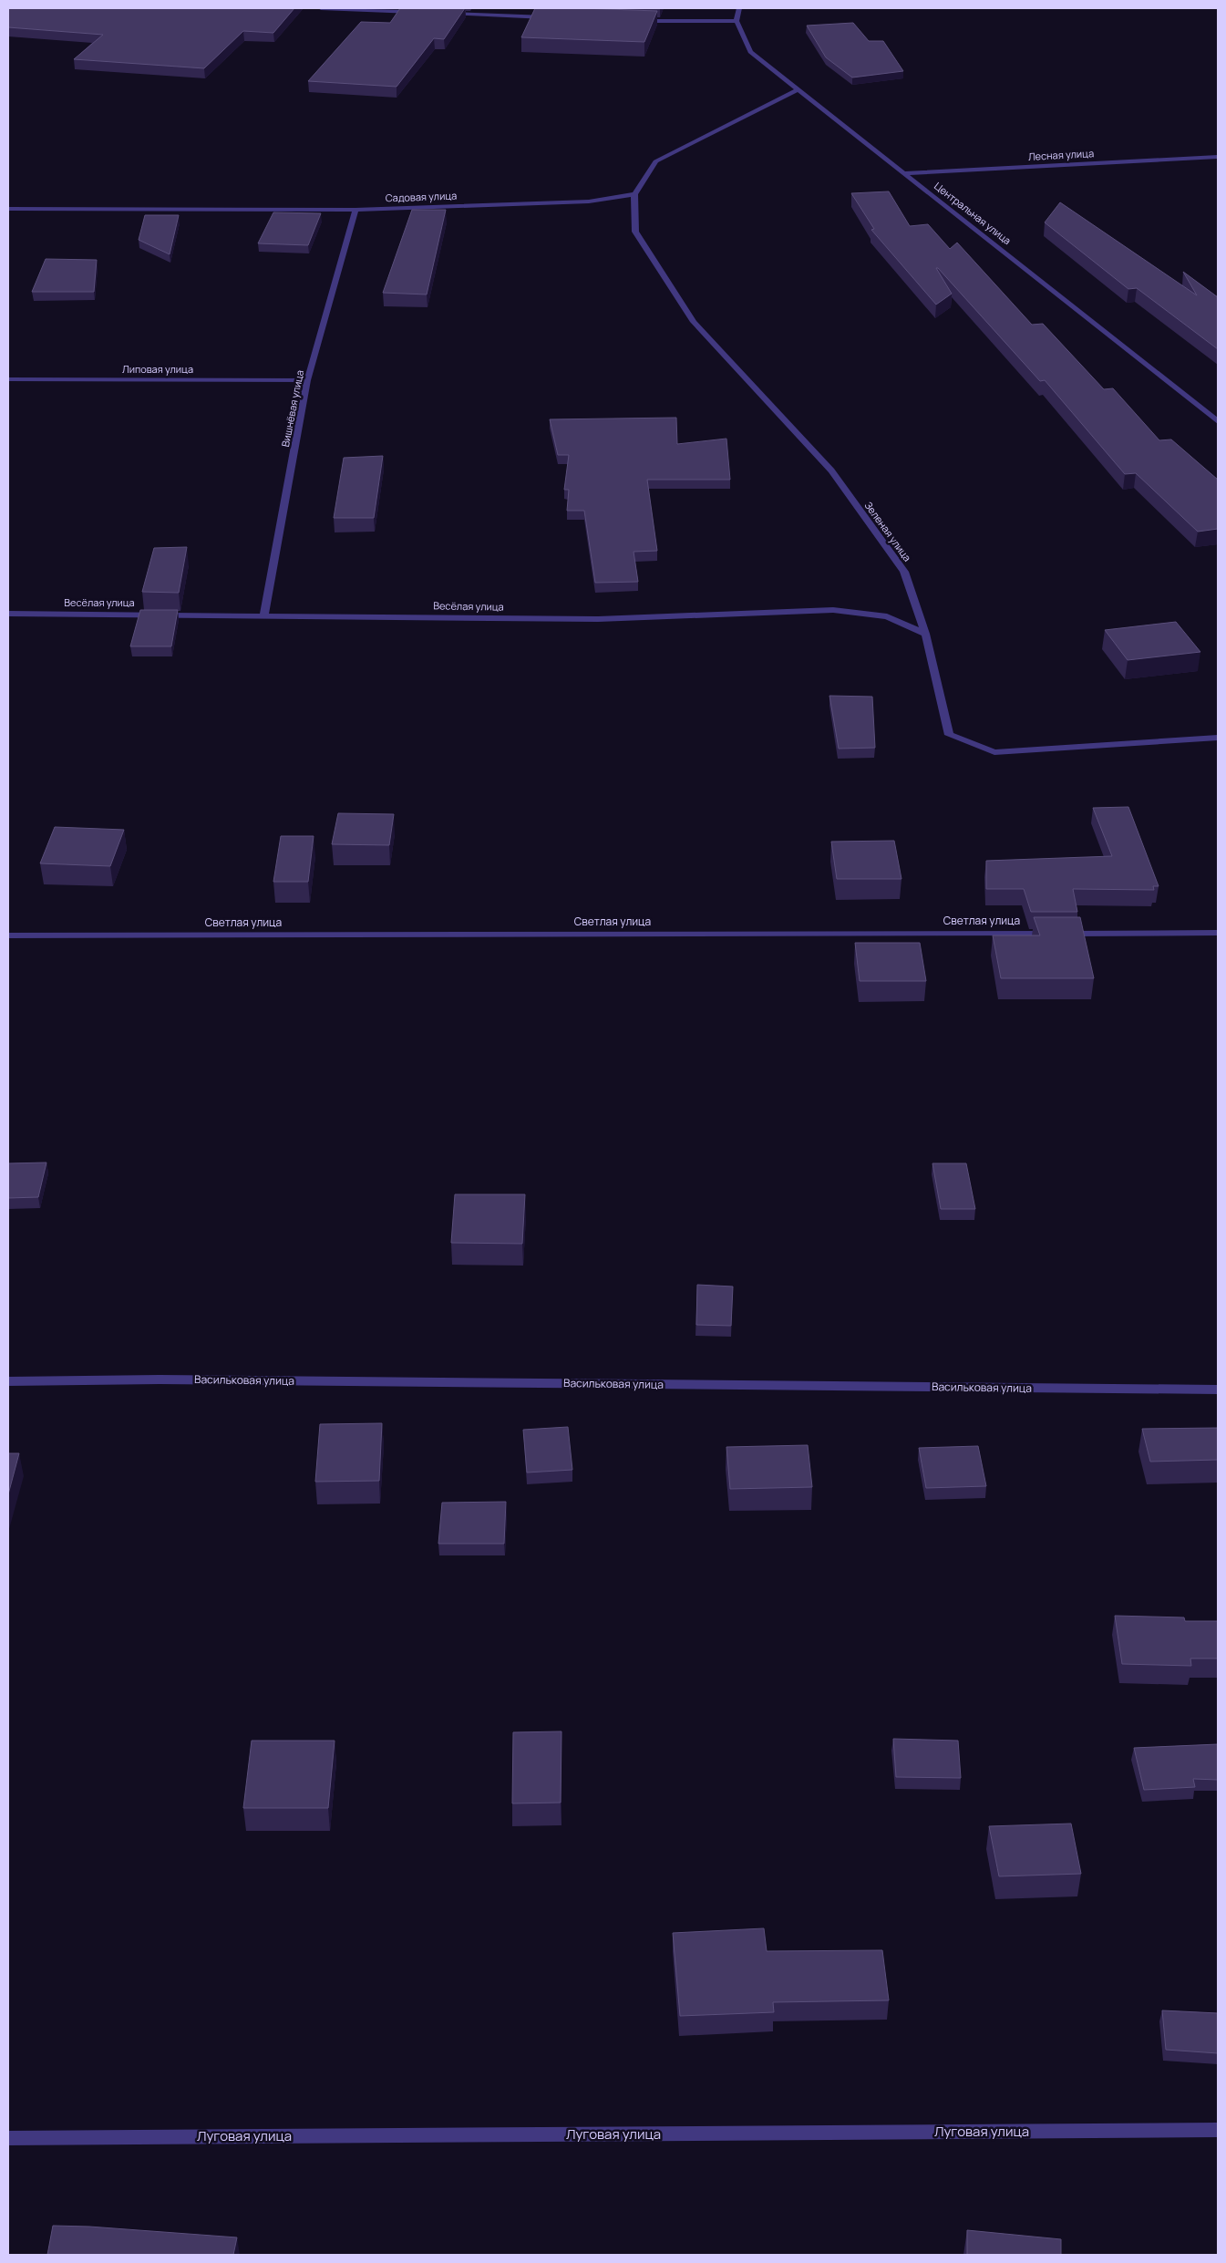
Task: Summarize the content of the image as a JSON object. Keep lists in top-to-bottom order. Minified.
{"streets":{"street":["Лесная улица","Садовая улица","Центральная улица","Липовая улица","Вишнёвая улица","Зеленая улица","Весёлая улица","Светлая улица","Васильковая улица","Луговая улица"]},"crossings":[["Лесная улица","Центральная улица"],["Садовая улица","Вишнёвая улица"],["Садовая улица","Зеленая улица"],["Липовая улица","Вишнёвая улица"],["Вишнёвая улица","Весёлая улица"],["Зеленая улица","Весёлая улица"]]}
